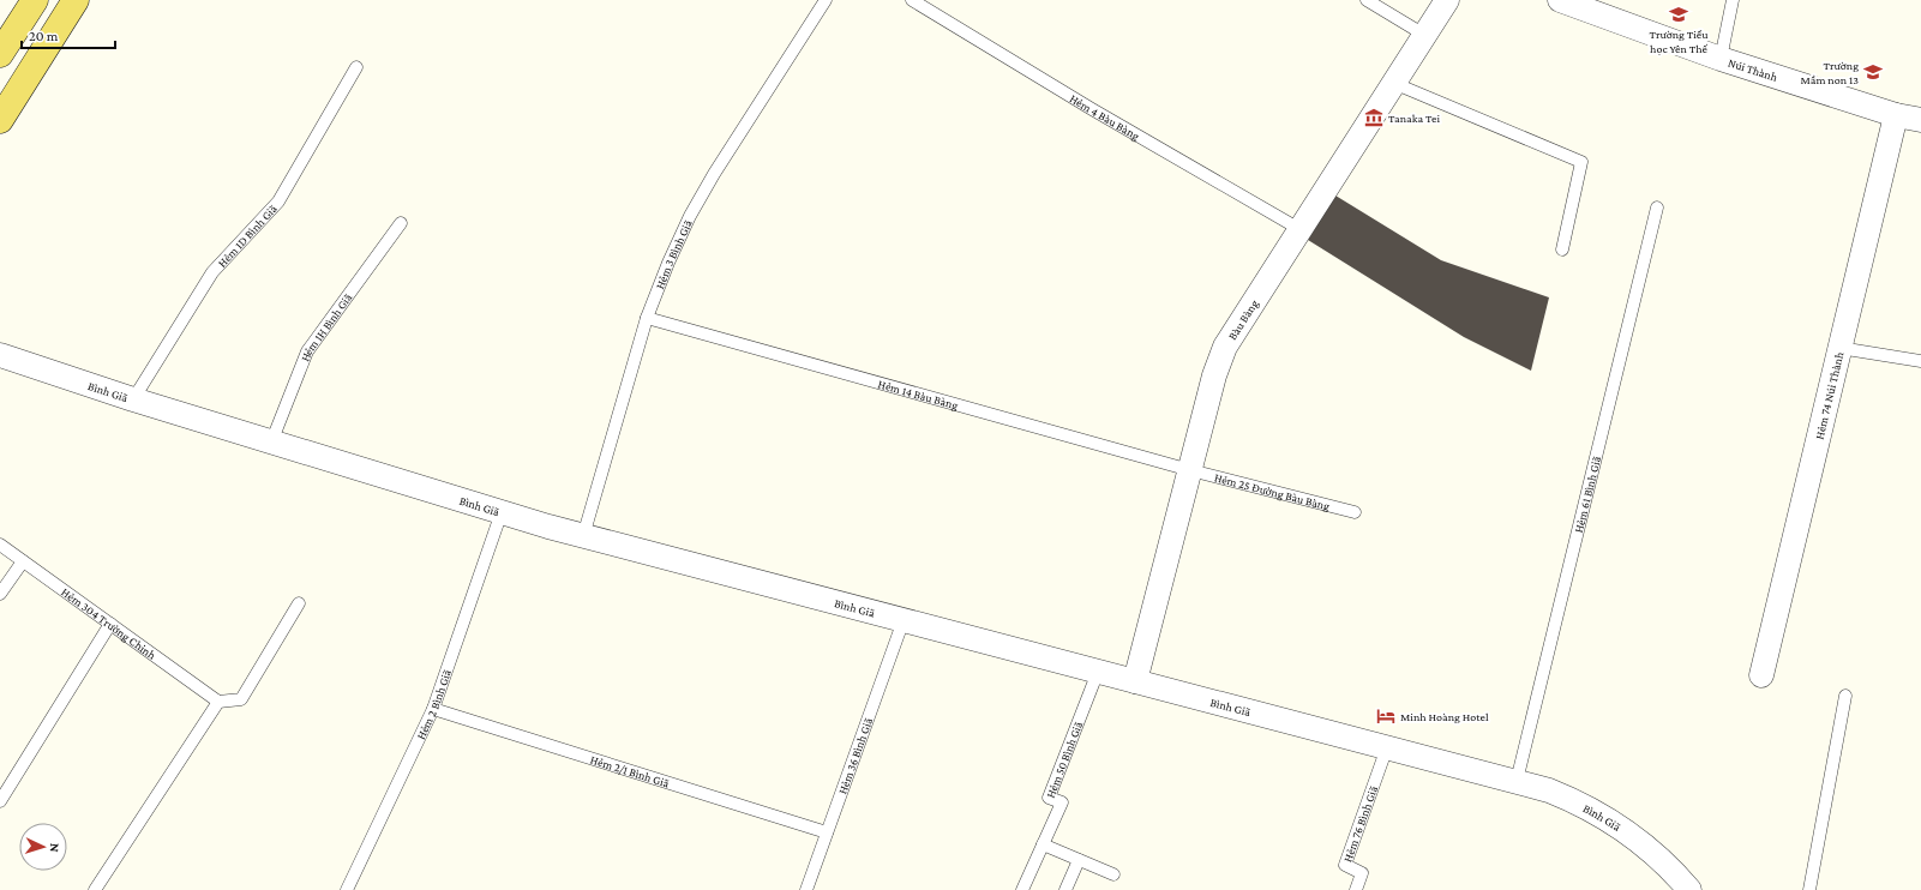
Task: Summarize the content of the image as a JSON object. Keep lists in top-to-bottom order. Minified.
{"streets":{"street":["Núi Thành","Bàu Bàng","Bình Giã","Hẻm 74 Núi Thành"],"lane":["Hẻm 4 Bàu Bàng","Hẻm 1D Bình Giã","Hẻm 3 Bình Giã","Hẻm 1H Bình Giã","Hẻm 14 Bàu Bàng","Hẻm 25 Đường Bàu Bàng","Hẻm 61 Bình Giã","Hẻm 304 Trường Chinh","Hẻm 2 Bình Giã","Hẻm 36 Bình Giã","Hẻm 50 Bình Giã","Hẻm 2/1 Bình Giã","Hẻm 76 Bình Giã"]},"crossings":[["Núi Thành","Hẻm 74 Núi Thành"],["Hẻm 4 Bàu Bàng","Bàu Bàng"],["Hẻm 1D Bình Giã","Bình Giã"],["Hẻm 3 Bình Giã","Bình Giã"],["Hẻm 3 Bình Giã","Hẻm 14 Bàu Bàng"],["Bàu Bàng","Bình Giã"],["Bàu Bàng","Hẻm 14 Bàu Bàng"],["Bàu Bàng","Hẻm 25 Đường Bàu Bàng"],["Hẻm 1H Bình Giã","Bình Giã"],["Bình Giã","Hẻm 61 Bình Giã"],["Bình Giã","Hẻm 2 Bình Giã"],["Bình Giã","Hẻm 36 Bình Giã"],["Bình Giã","Hẻm 50 Bình Giã"],["Bình Giã","Hẻm 76 Bình Giã"],["Hẻm 14 Bàu Bàng","Hẻm 25 Đường Bàu Bàng"],["Hẻm 2 Bình Giã","Hẻm 2/1 Bình Giã"],["Hẻm 36 Bình Giã","Hẻm 2/1 Bình Giã"]],"places":{"school or university":["Trường Tiểu học Yên Thế","Trường Mầm non 13"],"museum":["Tanaka Tei"],"hotel":["Minh Hoàng Hotel"]},"scale_bar":"20 m","north":"right"}
